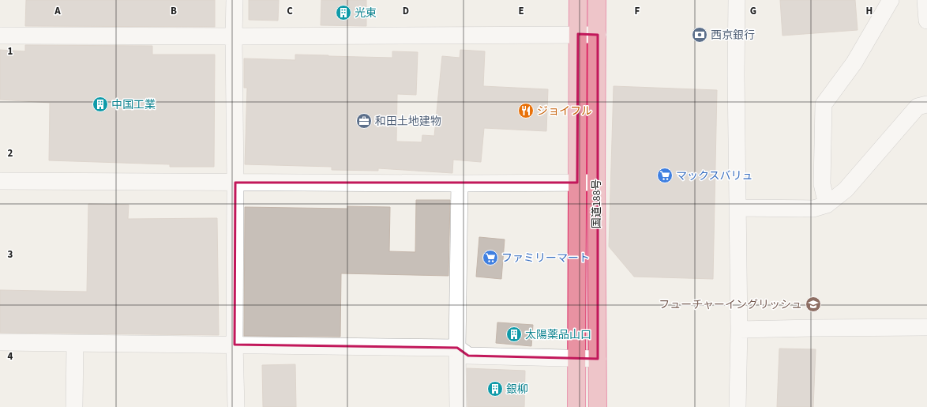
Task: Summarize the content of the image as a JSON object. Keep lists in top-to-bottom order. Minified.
{"streets":{"highway":["国道188号"]},"places":{"building":["光東","中国工業","太陽薬品山口","銀柳"],"bank":["西京銀行"],"restaurant":["ジョイフル"],"office":["和田土地建物"],"supermarket":["マックスバリュ","ファミリーマート"],"school or university":["フューチャーイングリッシュ"]},"grid":{"columns":["A","B","C","D","E","F","G","H"],"rows":["1","2","3","4"]}}
